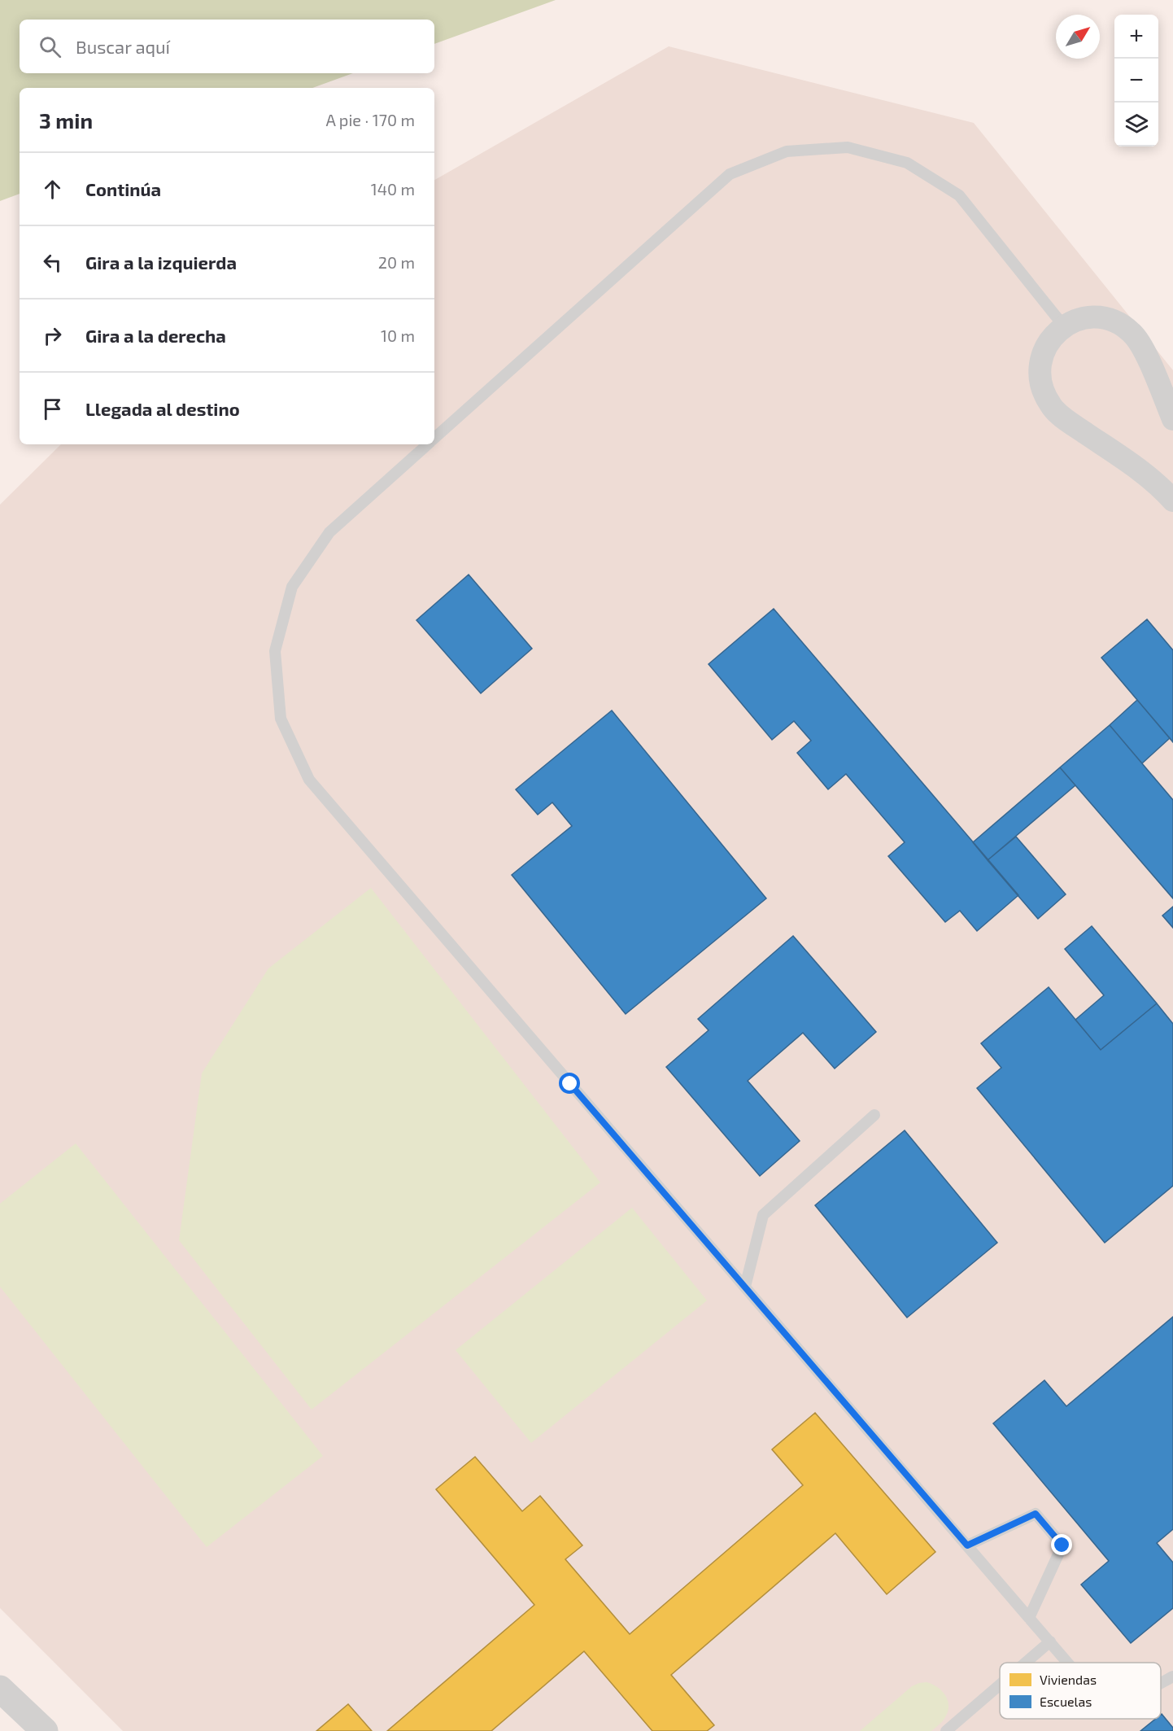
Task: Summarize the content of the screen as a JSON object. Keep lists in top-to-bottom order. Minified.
{"legend":["Viviendas","Escuelas"],"north":"top right","page":{"map_buttons":["+","−"],"search":"Buscar aquí","heading":["3 min","A pie · 170 m"],"list":[["Continúa","140 m"],["Gira a la izquierda","20 m"],["Gira a la derecha","10 m"],"Llegada al destino"]}}
